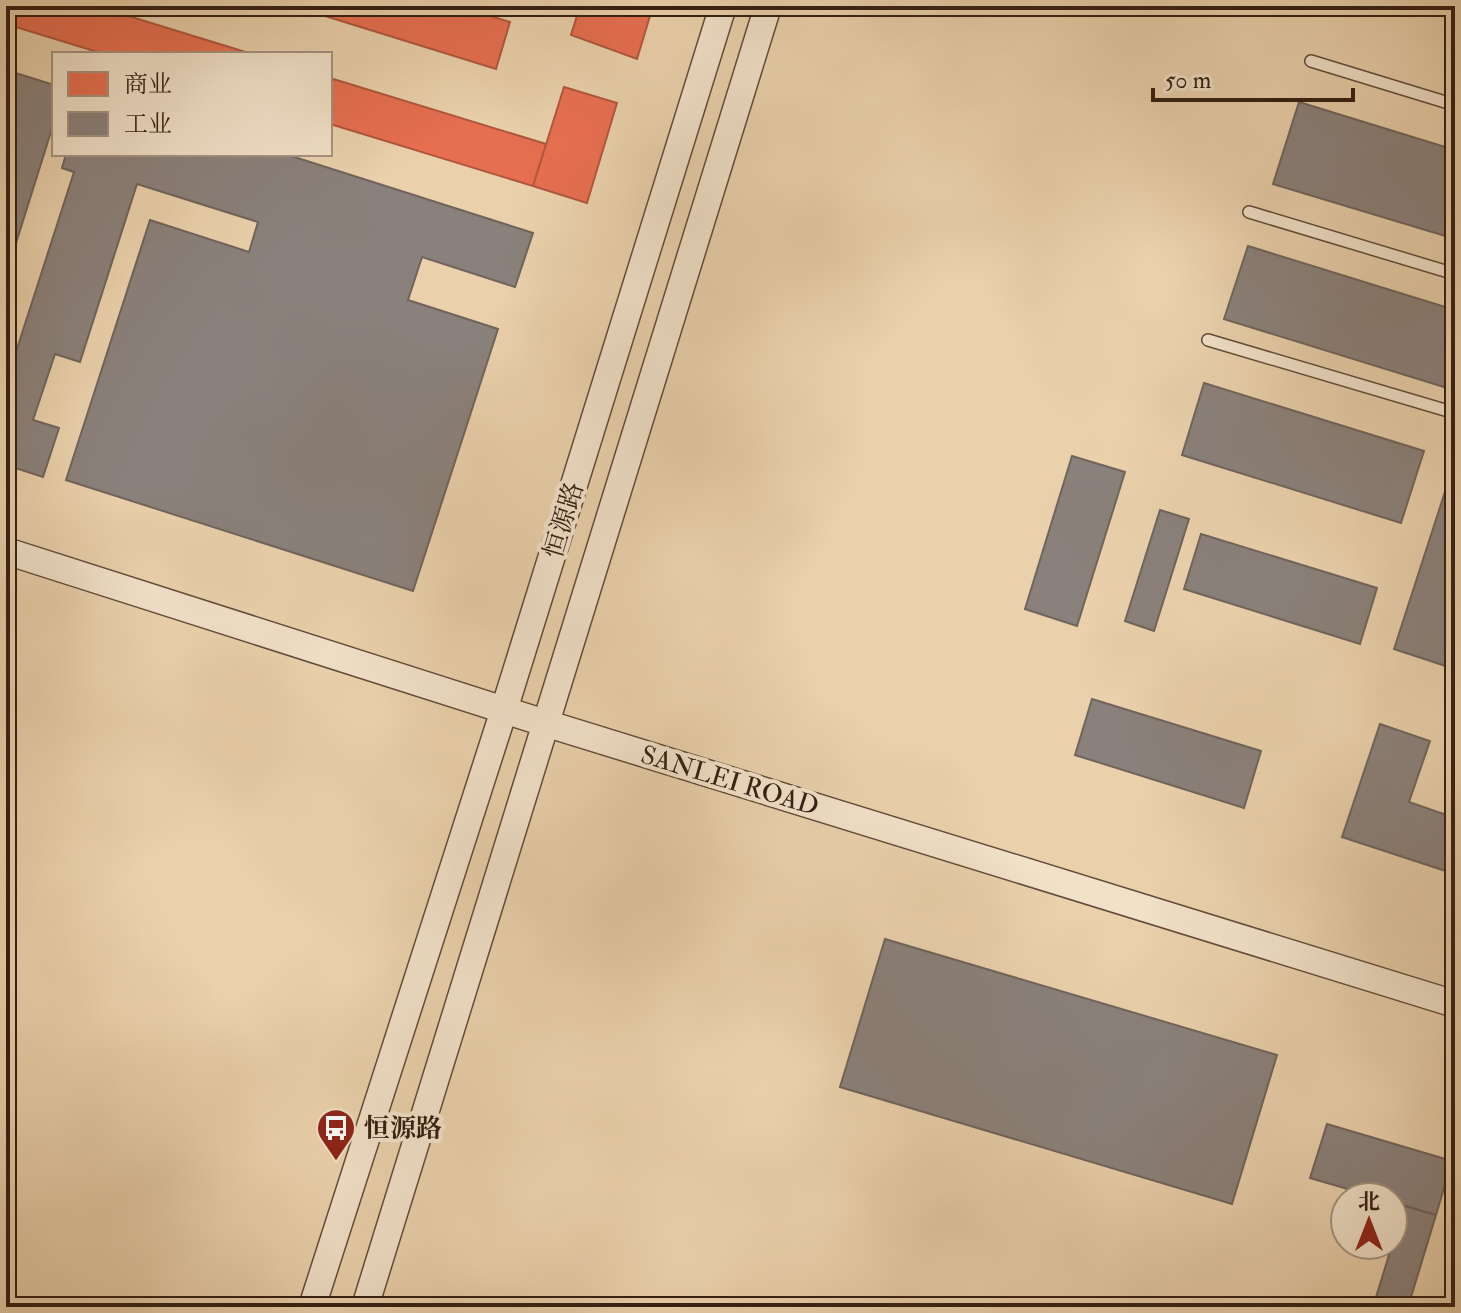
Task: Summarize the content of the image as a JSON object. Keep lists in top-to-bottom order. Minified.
{"streets":{"street":["恒源路","SANLEI ROAD"]},"crossings":[["恒源路","SANLEI ROAD"]],"places":{"bus stop":["恒源路"]},"legend":["商业","工业"],"scale_bar":"50 m","north":"top"}
